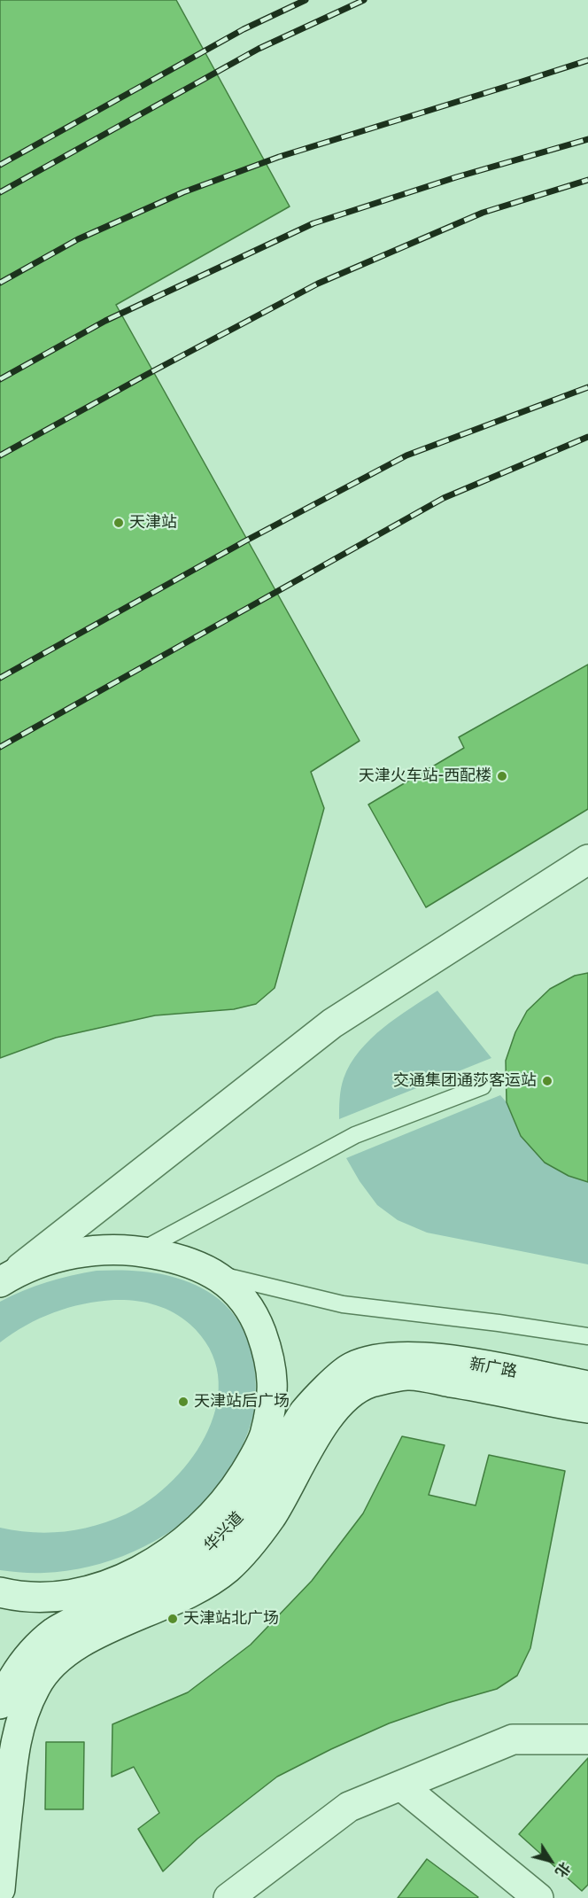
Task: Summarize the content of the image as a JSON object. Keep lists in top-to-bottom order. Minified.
{"streets":{"street":["新广路","华兴道"]},"crossings":[["新广路","华兴道"]],"places":["天津站","天津火车站-西配楼","交通集团通莎客运站","天津站后广场","天津站北广场"],"north":"bottom right"}
